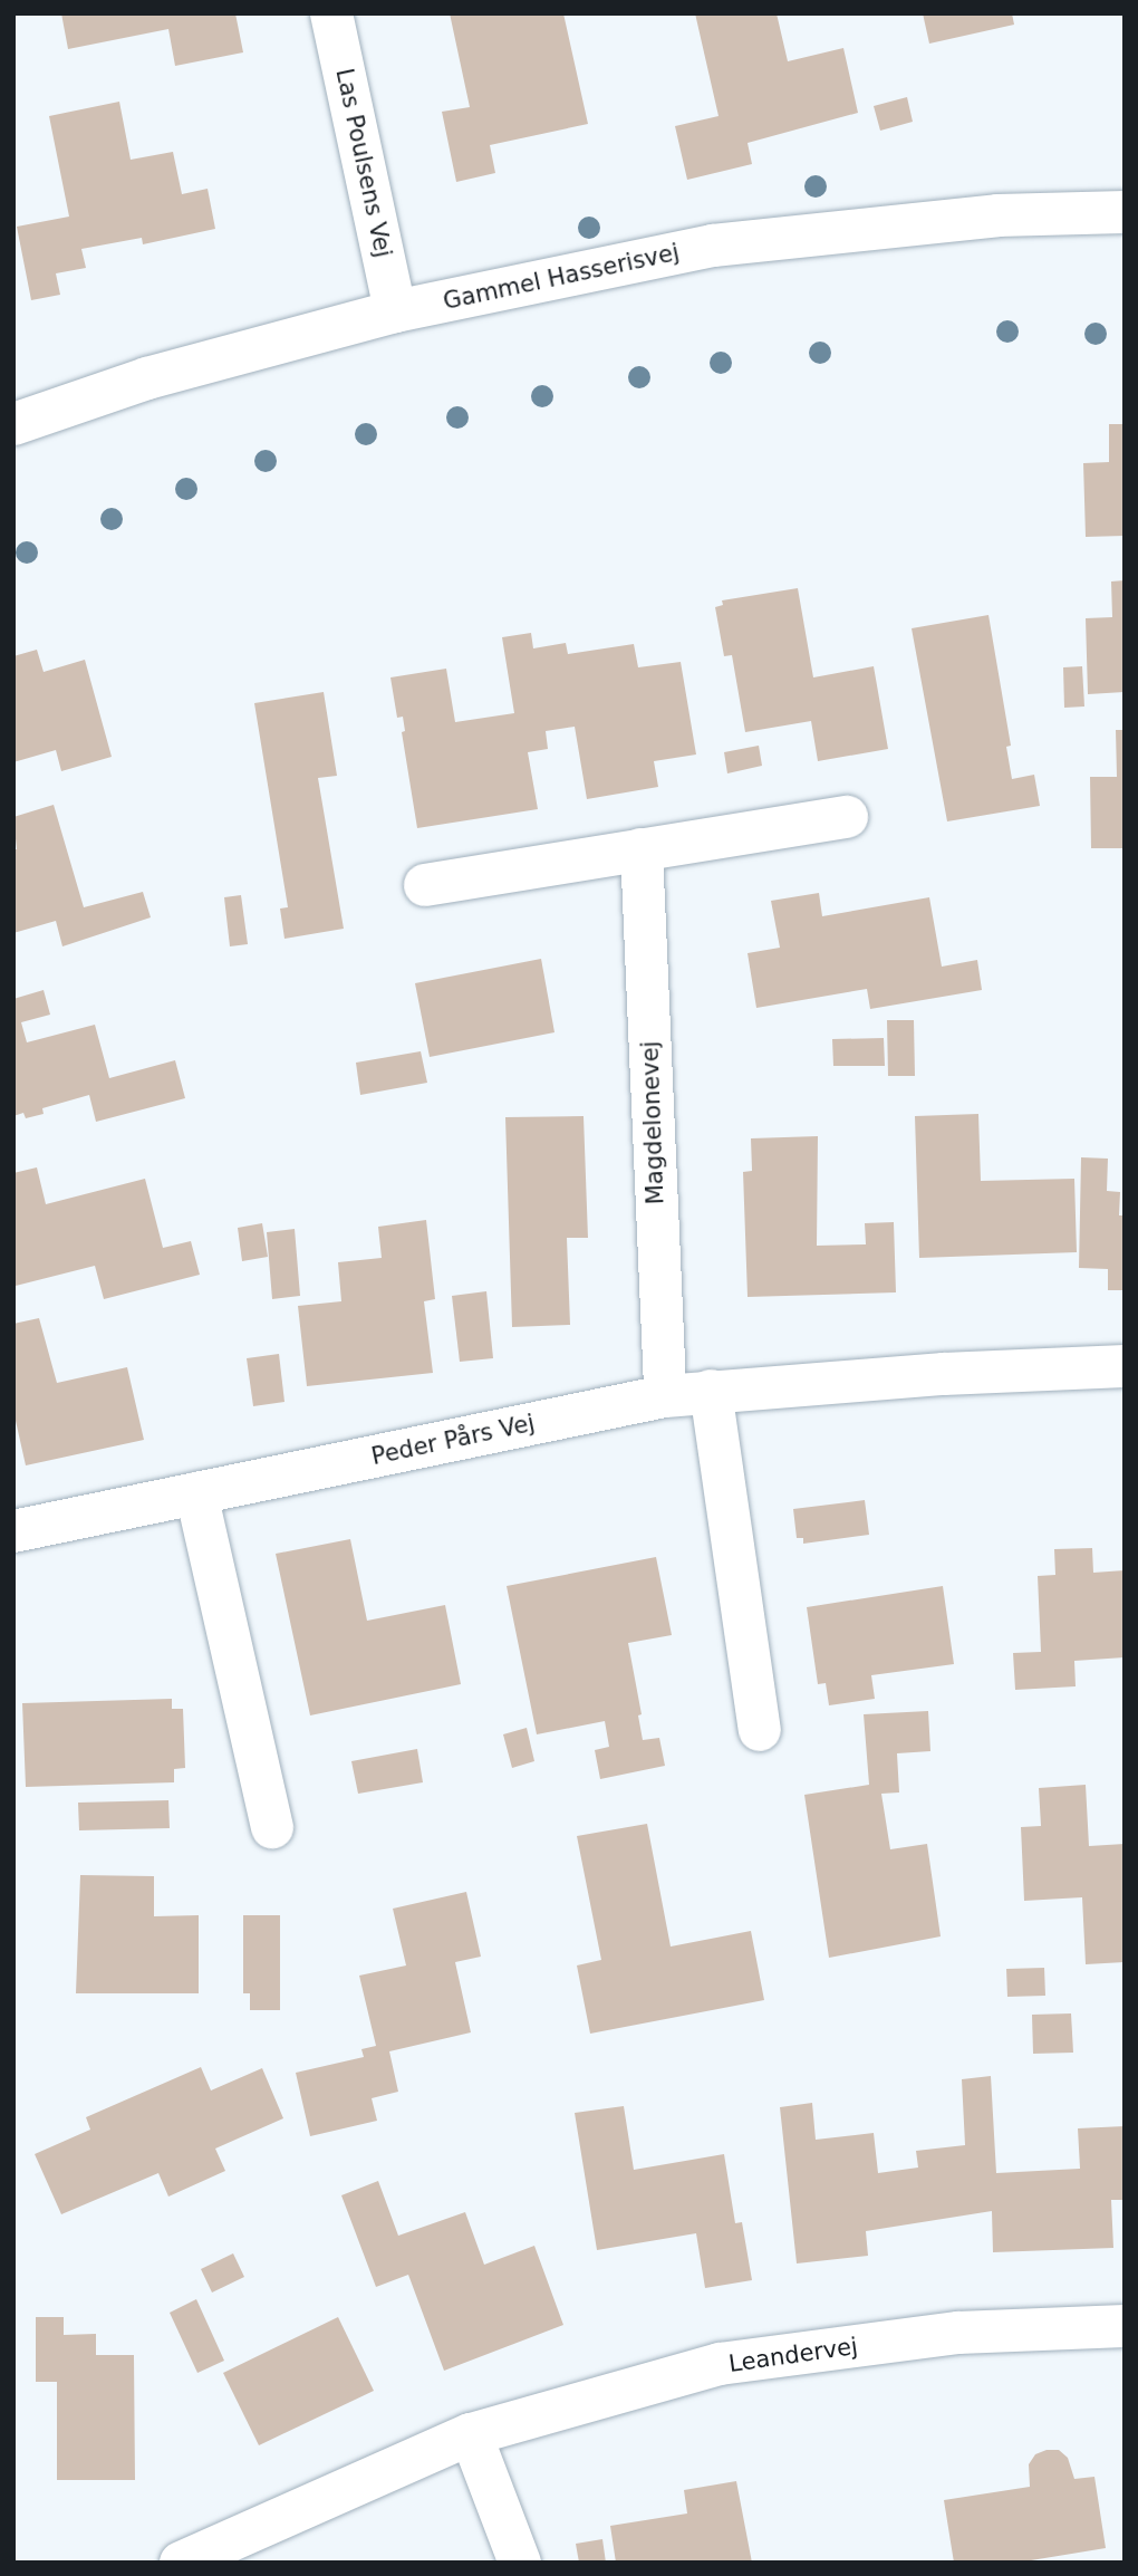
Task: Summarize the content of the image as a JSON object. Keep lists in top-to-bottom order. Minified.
{"streets":{"street":["Las Poulsens Vej","Gammel Hasserisvej","Magdelonevej","Peder Pårs Vej","Leandervej"]},"crossings":[["Las Poulsens Vej","Gammel Hasserisvej"],["Magdelonevej","Peder Pårs Vej"]]}
